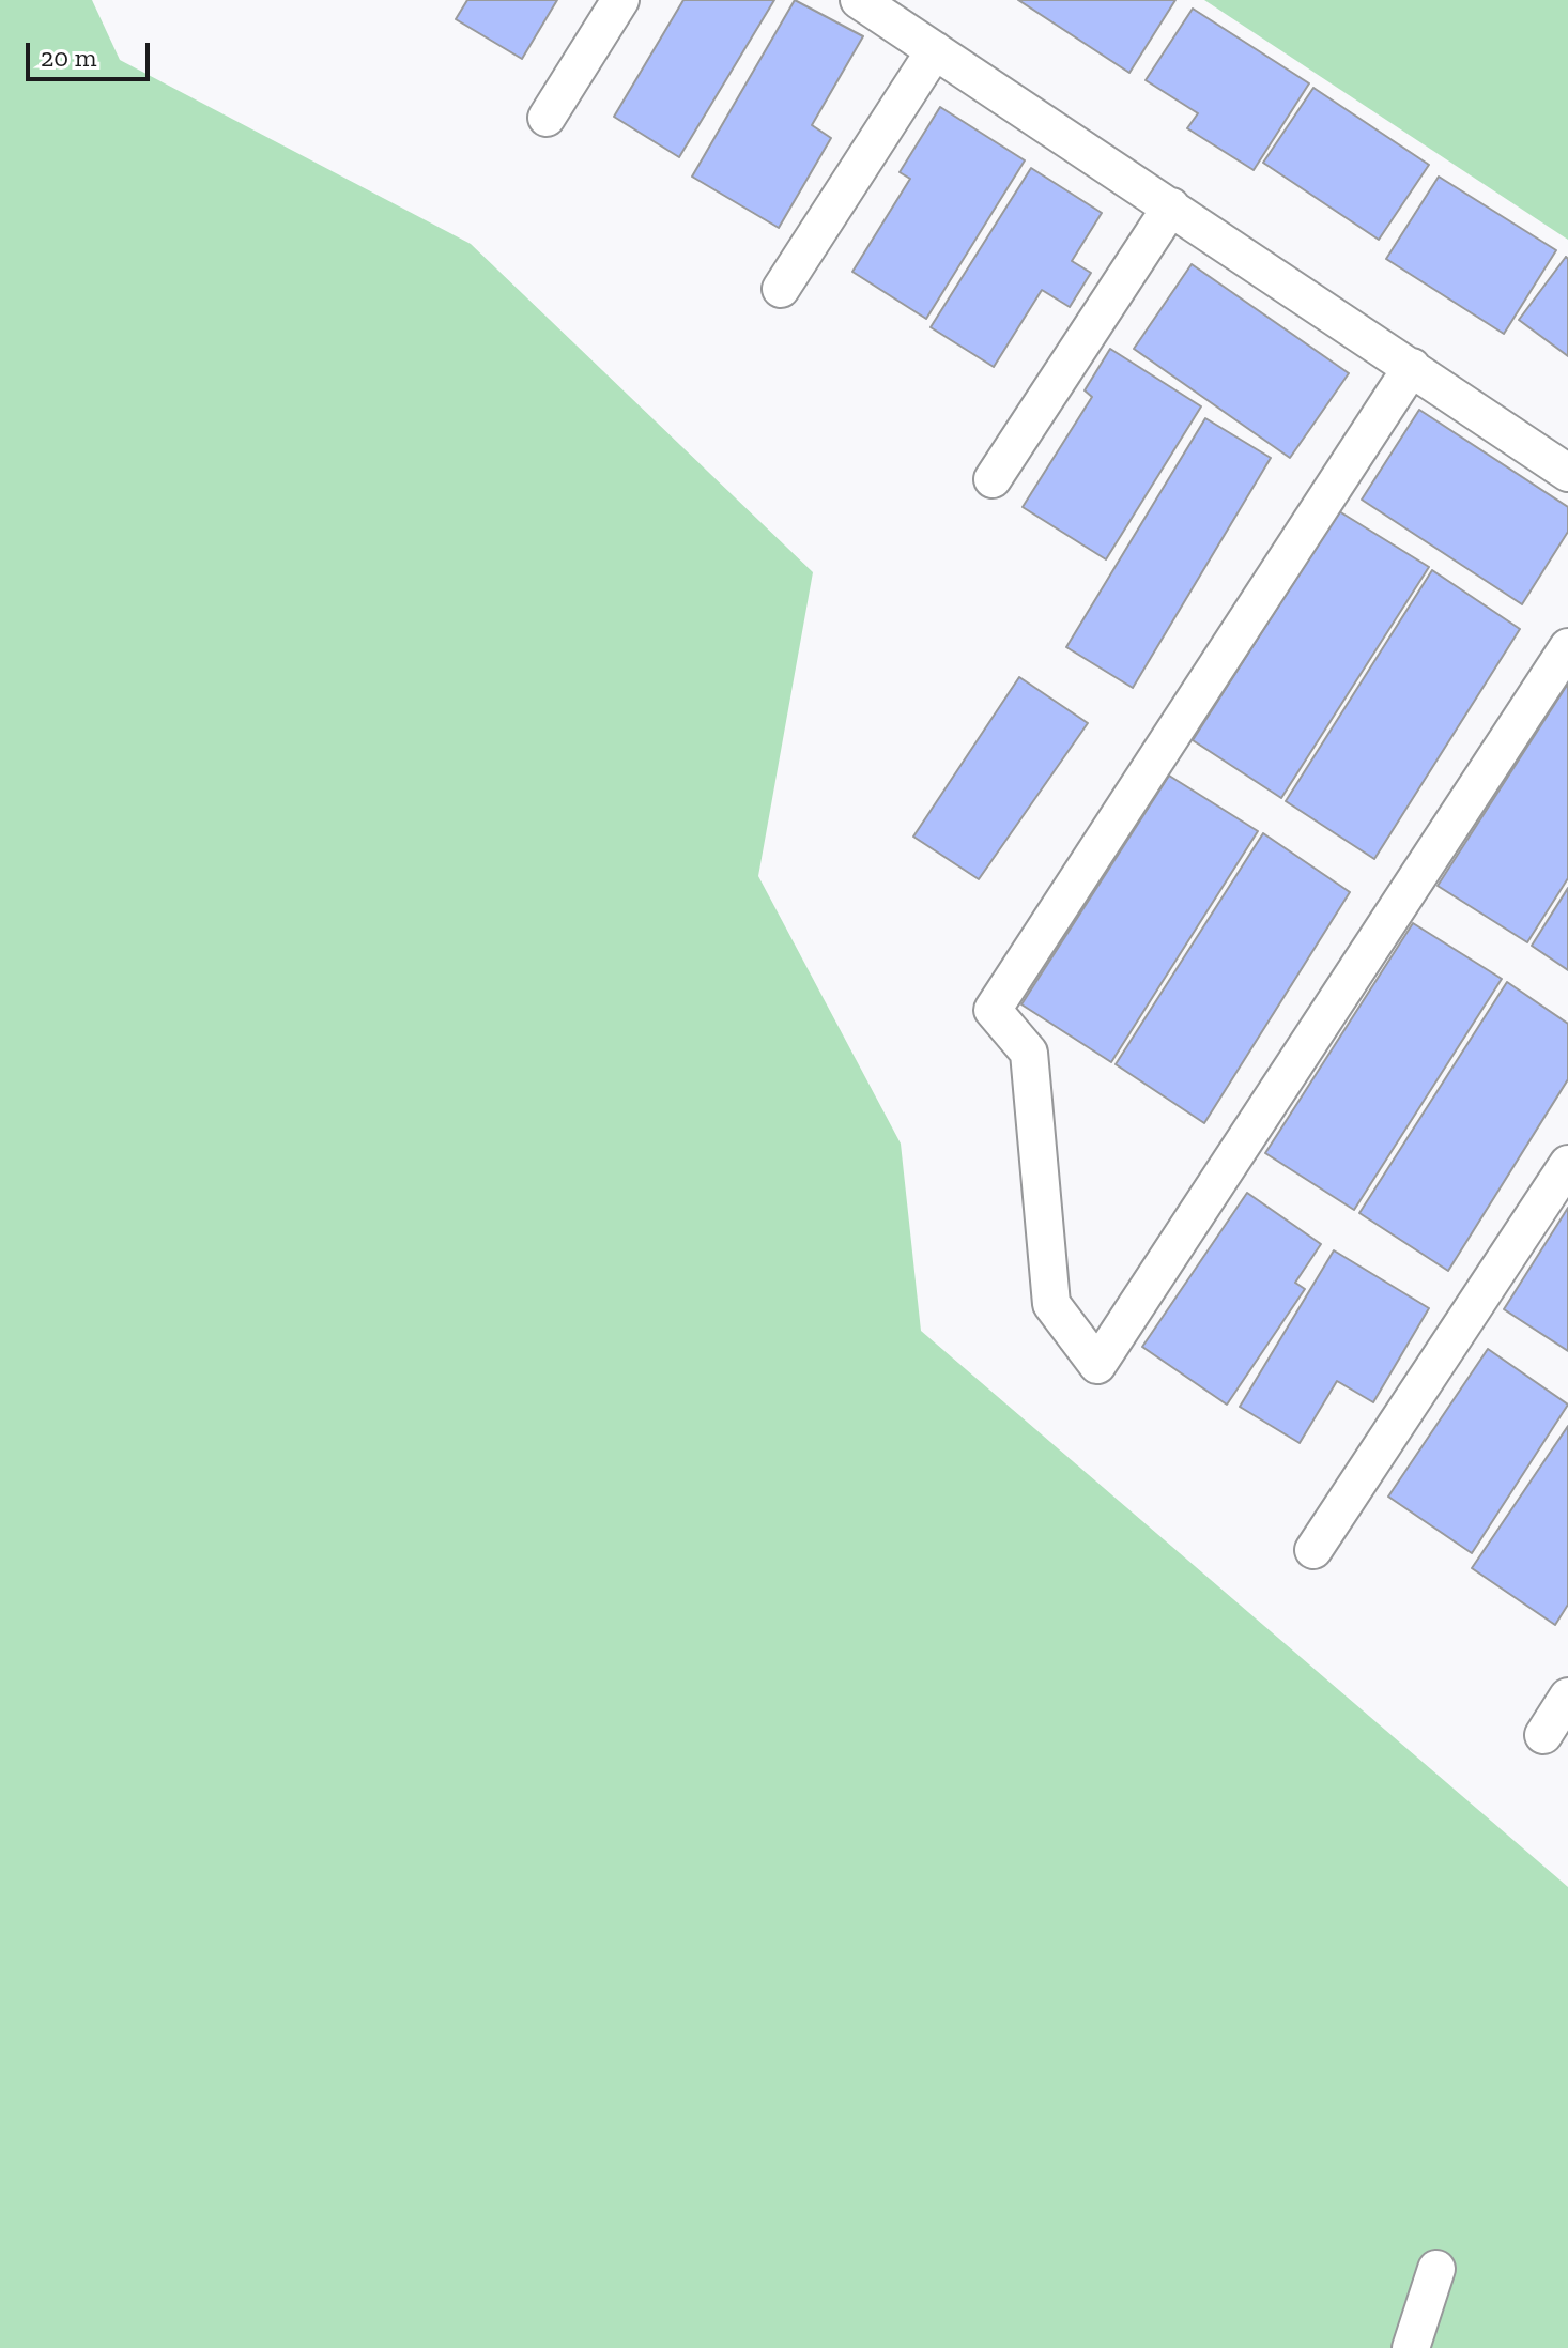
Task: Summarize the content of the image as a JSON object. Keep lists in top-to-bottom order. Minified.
{"scale_bar":"20 m"}
